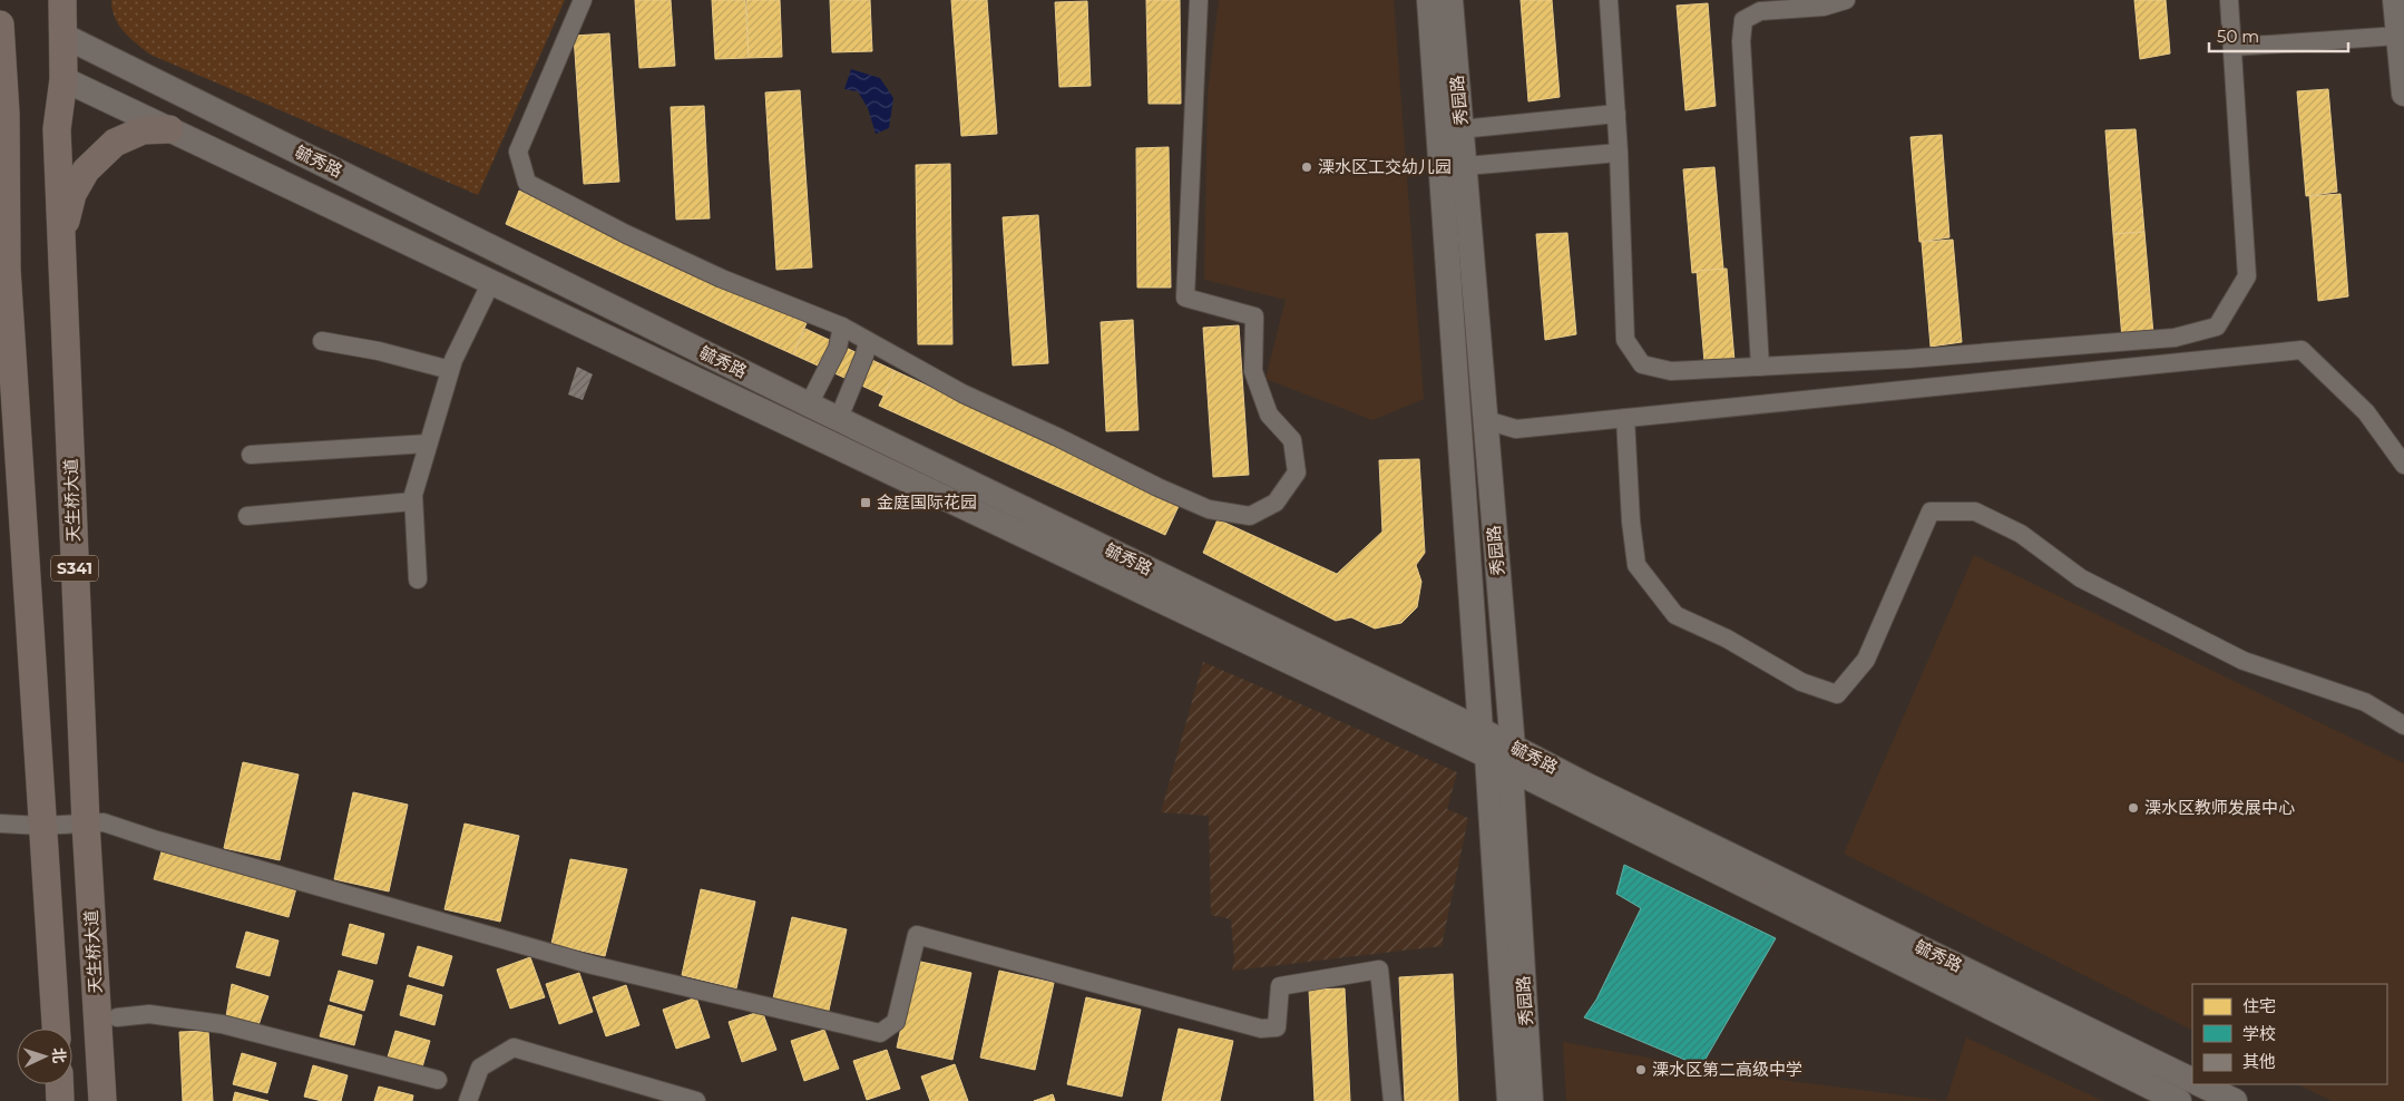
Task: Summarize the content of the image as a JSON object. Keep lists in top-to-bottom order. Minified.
{"streets":{"main road":["天生桥大道","S341"],"street":["秀园路","毓秀路"]},"crossings":[["秀园路","毓秀路"],["毓秀路","天生桥大道"]],"places":{"other":["溧水区工交幼儿园","溧水区教师发展中心","溧水区第二高级中学"],"transit":["金庭国际花园"]},"legend":["住宅","学校","其他"],"scale_bar":"50 m","north":"right"}
